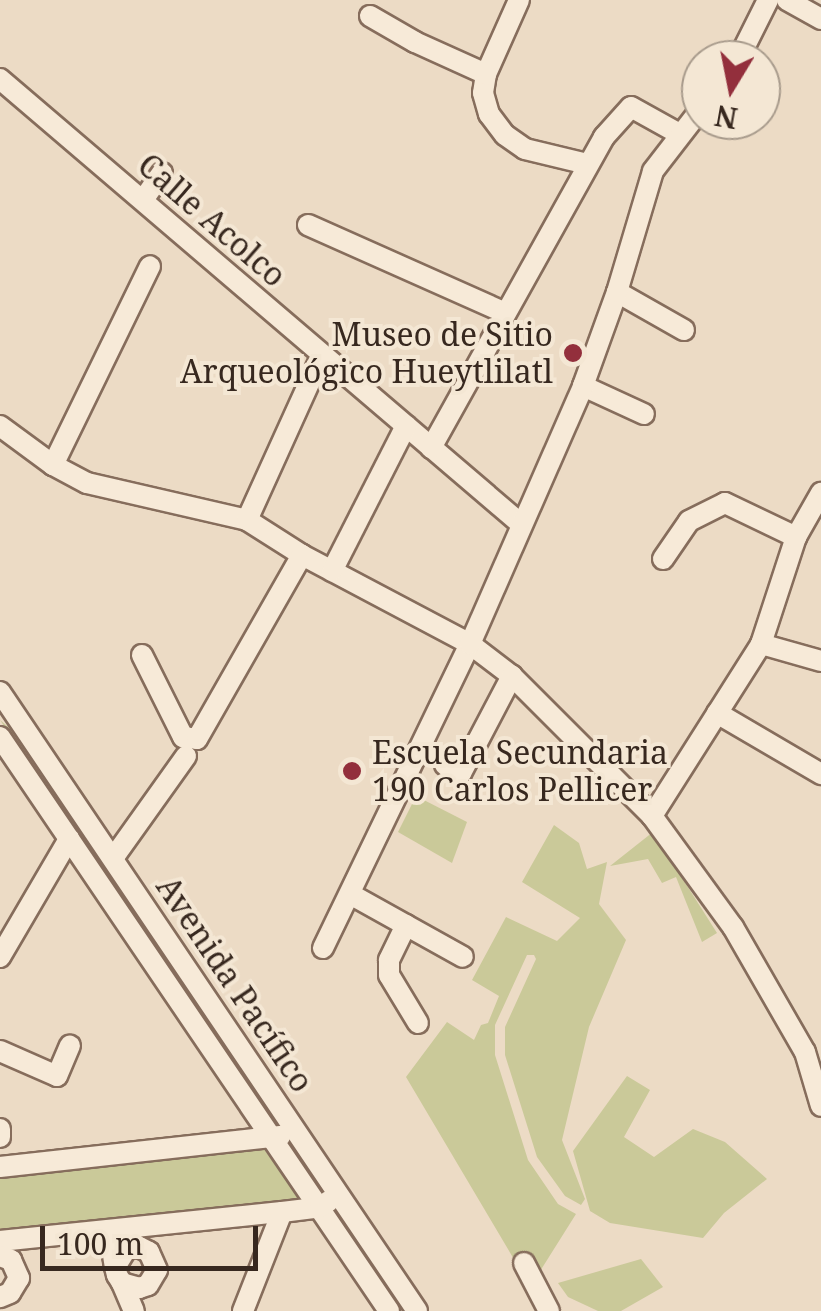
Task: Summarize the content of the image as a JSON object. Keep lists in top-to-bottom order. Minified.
{"streets":{"street":["Calle Acolco","Avenida Pacífico"]},"places":["Museo de Sitio Arqueológico Hueytlilatl","Escuela Secundaria 190 Carlos Pellicer"],"scale_bar":"100 m","north":"bottom"}
